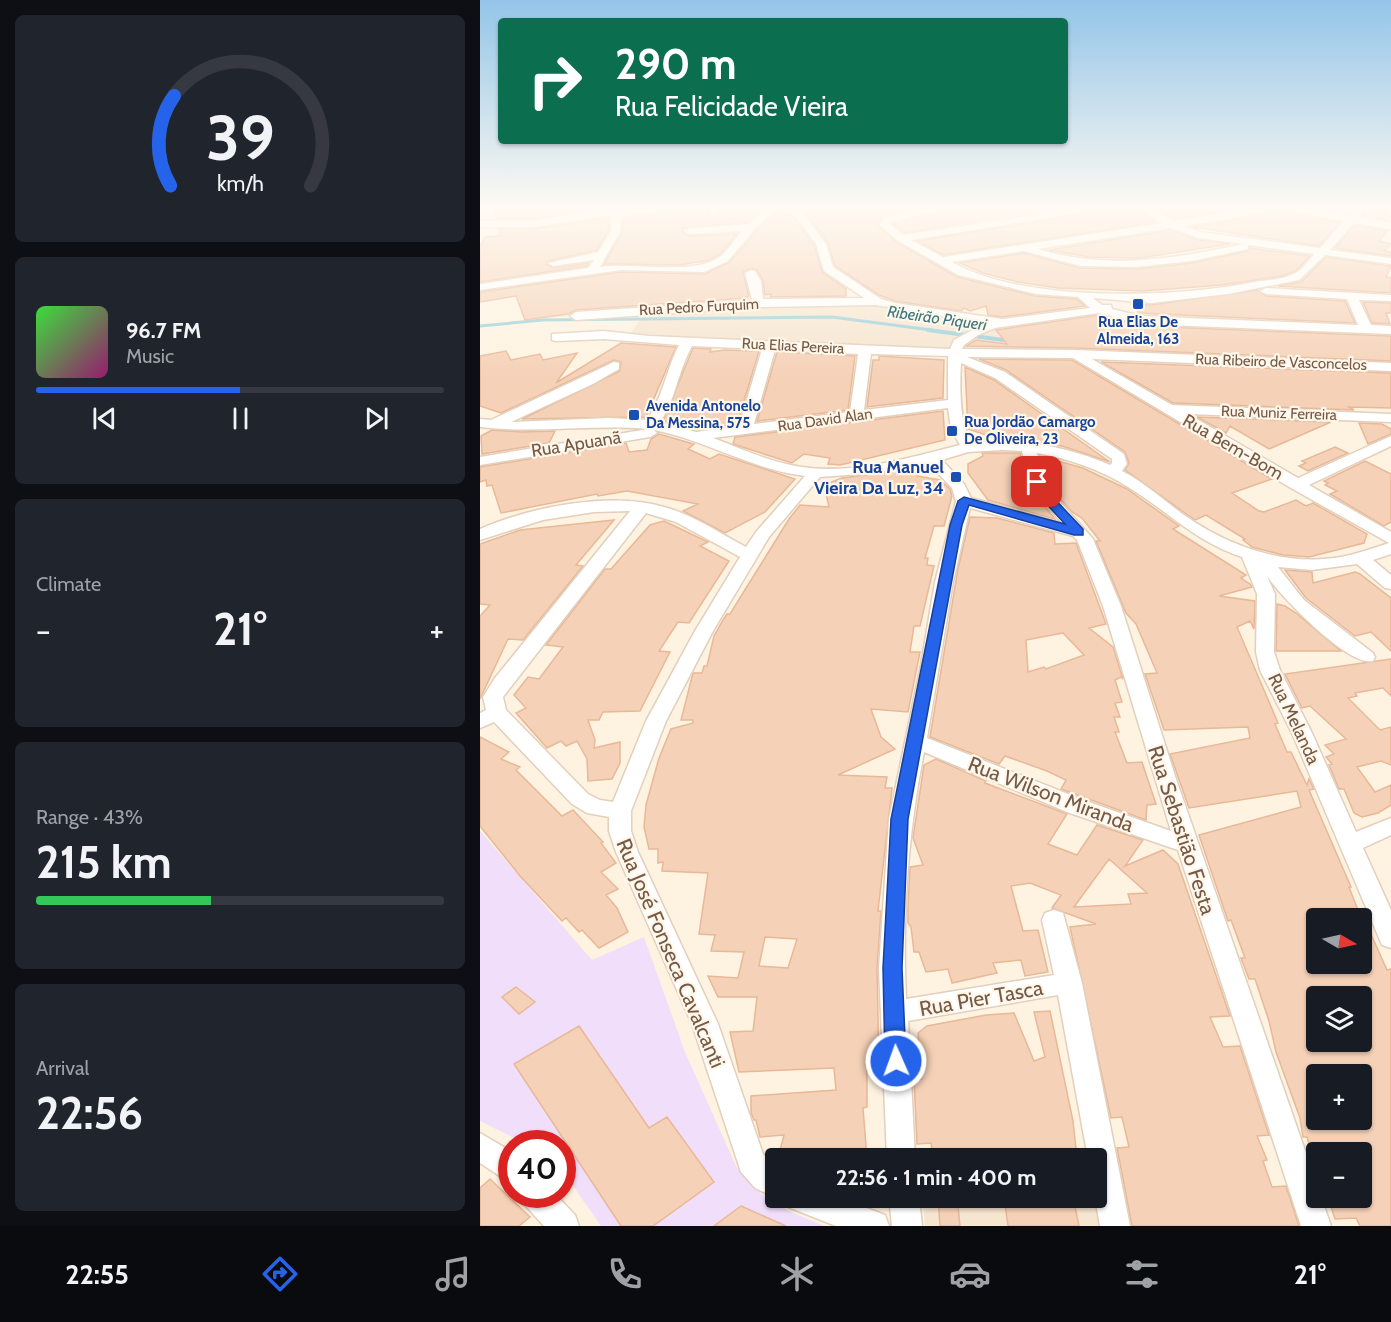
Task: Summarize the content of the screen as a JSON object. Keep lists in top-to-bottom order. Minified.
{"streets":{"street":["Rua Pedro Furquim","Rua Elias Pereira","Rua Ribeiro de Vasconcelos","Rua Muniz Ferreira","Rua David Alan","Rua Apuanã","Rua Bem-Bom","Rua Melanda","Rua Wilson Miranda","Rua Sebastião Festa","Rua José Fonseca Cavalcanti","Rua Pier Tasca"]},"crossings":[["Rua Elias Pereira","Rua Ribeiro de Vasconcelos"],["Rua Ribeiro de Vasconcelos","Rua Bem-Bom"],["Rua Muniz Ferreira","Rua Bem-Bom"],["Rua Wilson Miranda","Rua Sebastião Festa"]],"water":["Ribeirão Piqueri"],"places":{"transit":["Rua Elias De Almeida, 163","Avenida Antonelo Da Messina, 575","Rua Jordão Camargo De Oliveira, 23","Rua Manuel Vieira Da Luz, 34"]},"north":"right","page":{"turn":["290 m","Rua Felicidade Vieira"],"song":["96.7 FM","Music"],"tile":["Climate",["Range · 43%","215 km"],["Arrival","22:56"]],"heat":["−","21°","+"],"map_buttons":["+","−"],"limit":"40","trip":"22:56 · 1 min · 400 m","tabs":["22:55","21°"],"gauge":["39","km/h"]}}
